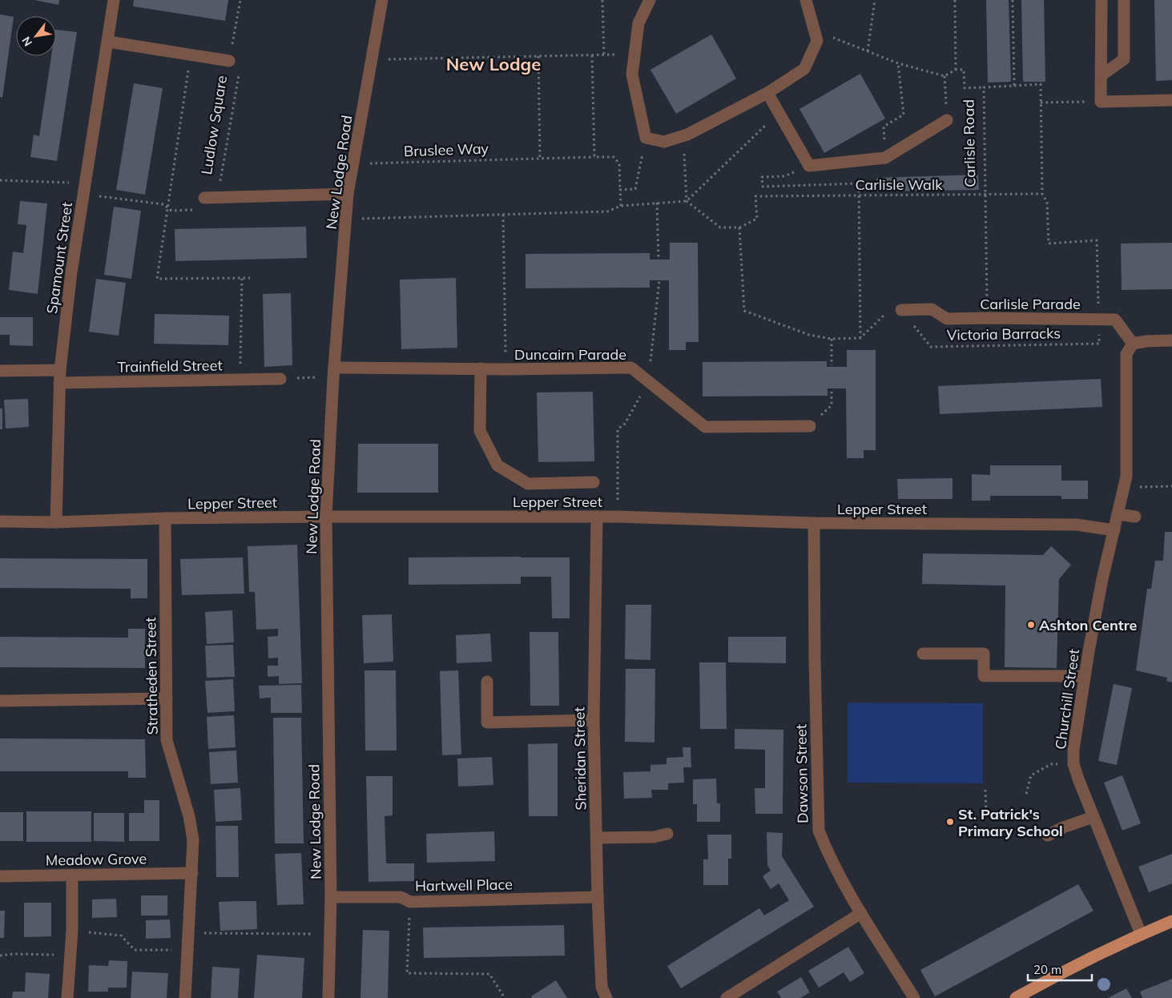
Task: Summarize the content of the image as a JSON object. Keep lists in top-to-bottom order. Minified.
{"streets":{"street":["Ludlow Square","New Lodge Road","Spamount Street","Carlisle Parade","Duncairn Parade","Trainfield Street","Lepper Street","Stratheden Street","Churchill Street","Sheridan Street","Dawson Street","Meadow Grove","Hartwell Place"],"path":["Carlisle Road","Bruslee Way","Carlisle Walk","Victoria Barracks"]},"crossings":[["Ludlow Square","Spamount Street"],["Carlisle Road","Carlisle Walk"],["Carlisle Road","Carlisle Parade"],["Bruslee Way","New Lodge Road"],["New Lodge Road","Duncairn Parade"],["New Lodge Road","Lepper Street"],["New Lodge Road","Hartwell Place"],["Spamount Street","Trainfield Street"],["Spamount Street","Lepper Street"],["Carlisle Parade","Victoria Barracks"],["Lepper Street","Stratheden Street"],["Lepper Street","Churchill Street"],["Lepper Street","Sheridan Street"],["Lepper Street","Dawson Street"],["Stratheden Street","Meadow Grove"],["Sheridan Street","Hartwell Place"]],"districts":["New Lodge"],"places":["Ashton Centre","St. Patrick's Primary School"],"scale_bar":"20 m","north":"bottom left"}
